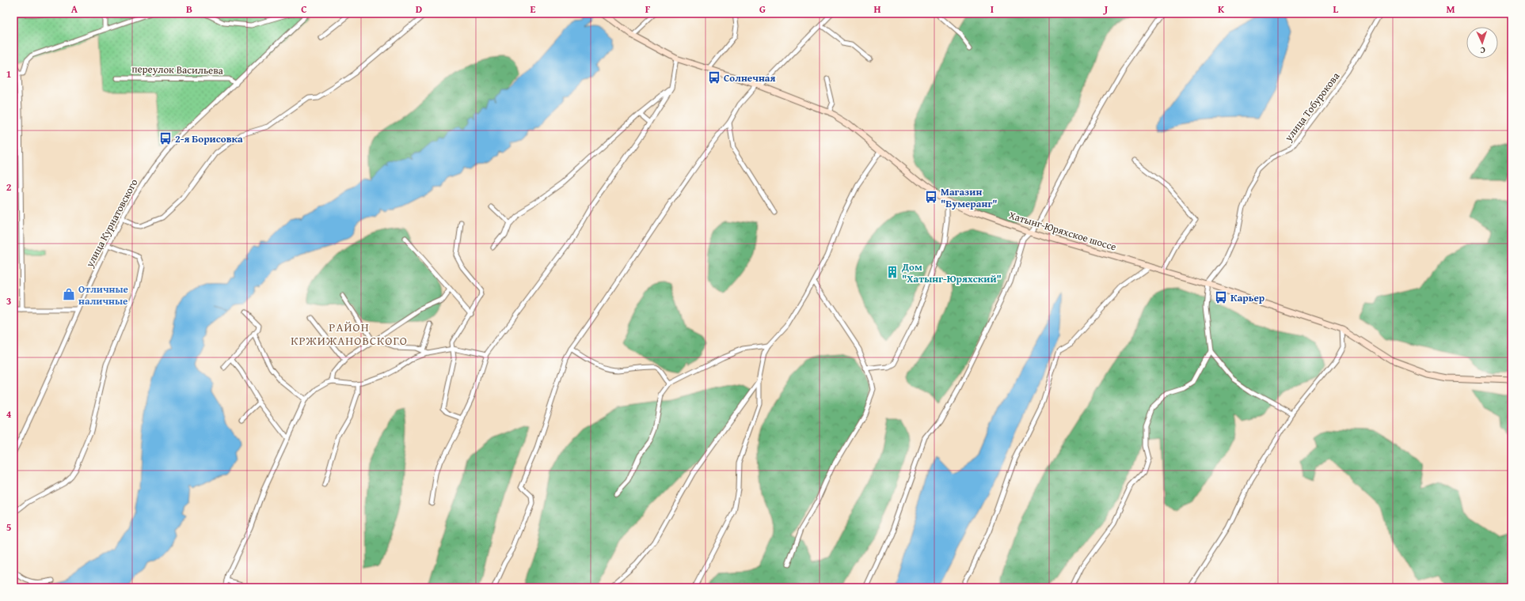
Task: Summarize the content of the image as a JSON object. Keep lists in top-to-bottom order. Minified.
{"streets":{"street":["переулок Васильева","улица Тобурокова","улица Курнатовского","Хатынг-Юряхское шоссе"]},"crossings":[["переулок Васильева","улица Курнатовского"],["улица Тобурокова","Хатынг-Юряхское шоссе"]],"districts":["РАЙОН КРЖИЖАНОВСКОГО"],"places":{"bus stop":["Солнечная","2-я Борисовка","Магазин \"Бумеранг\"","Карьер"],"building":["Дом \"Хатынг-Юряхский\""],"shop":["Отличные наличные"]},"north":"bottom","grid":{"columns":["A","B","C","D","E","F","G","H","I","J","K","L","M"],"rows":["1","2","3","4","5"]}}
